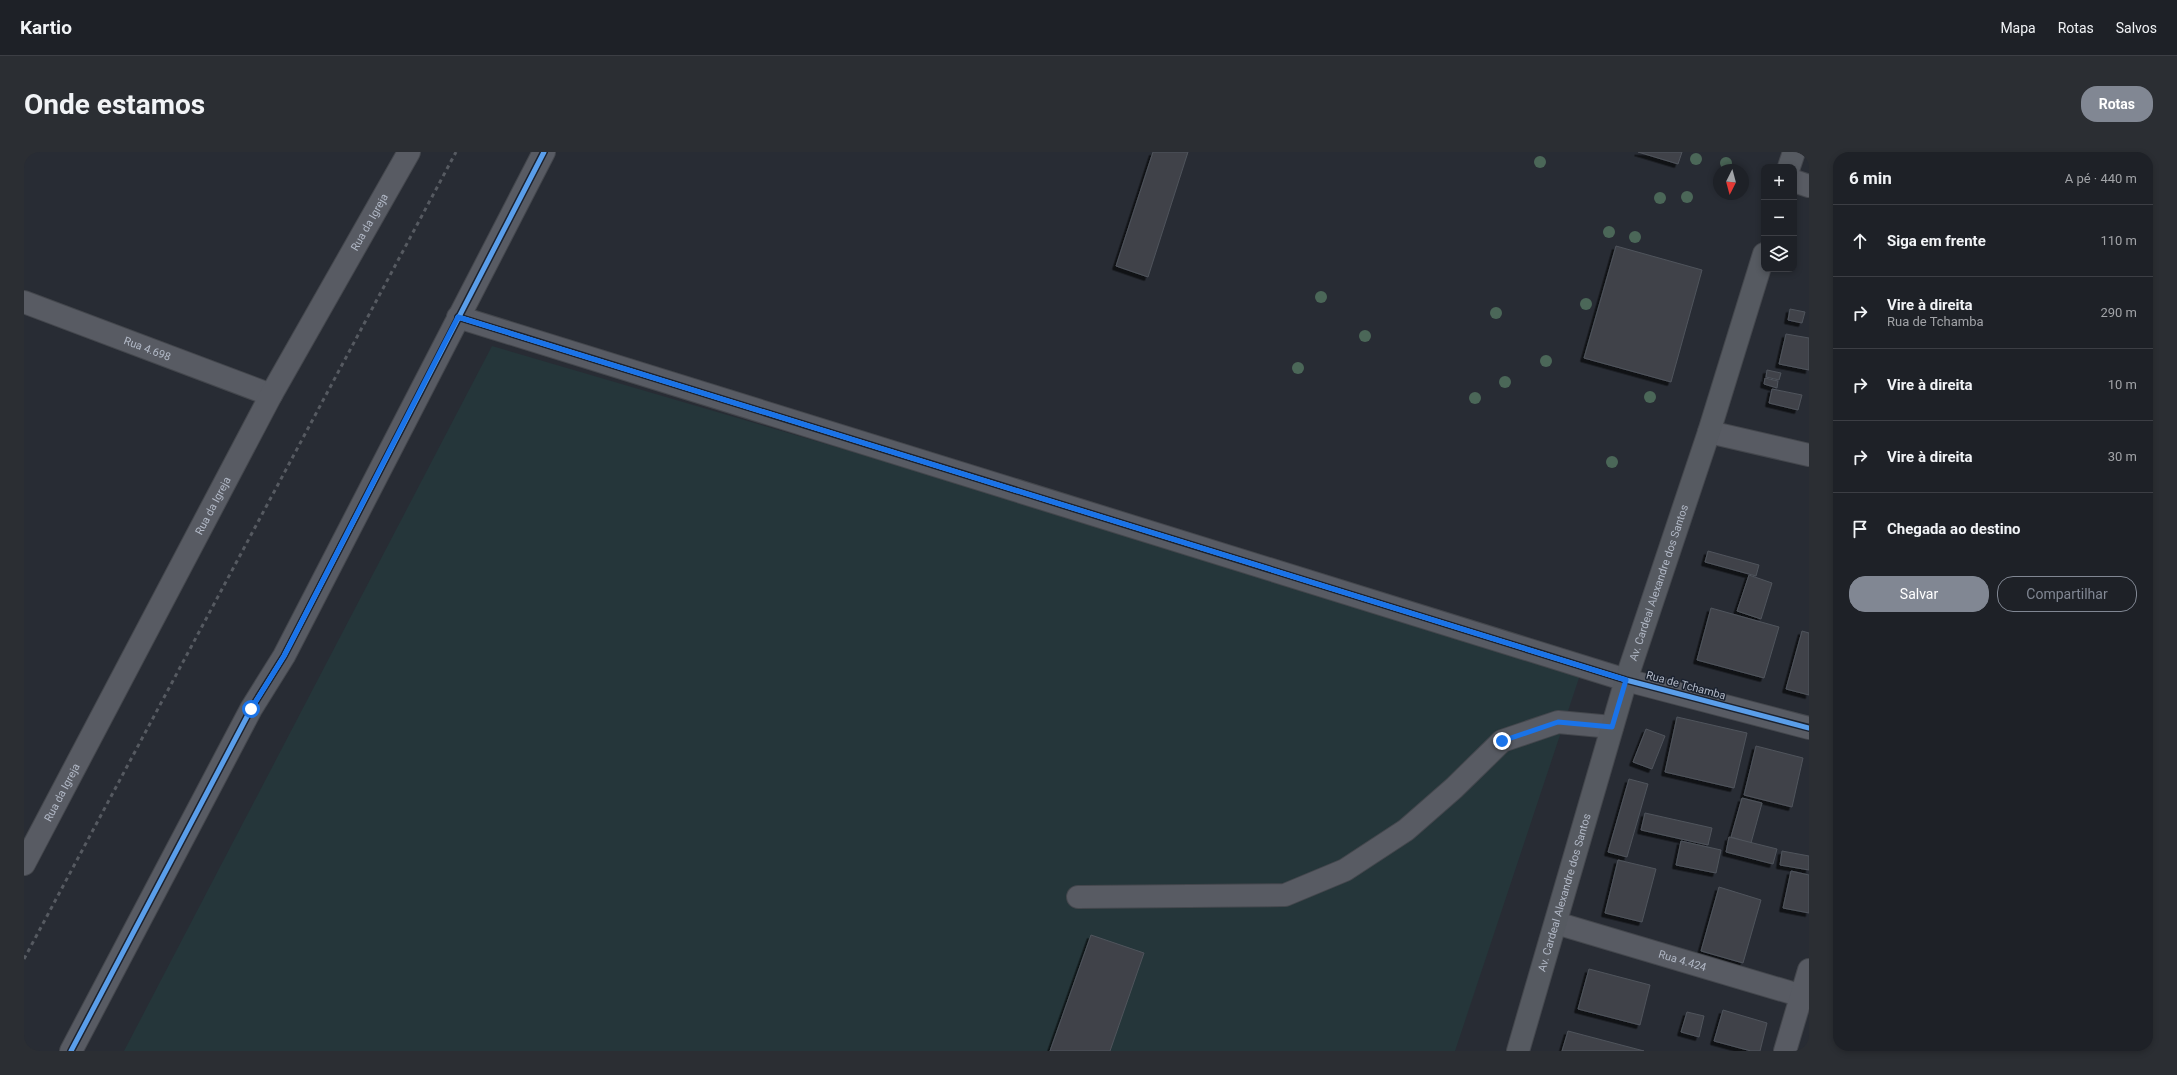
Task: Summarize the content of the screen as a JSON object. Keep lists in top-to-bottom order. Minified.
{"streets":{"main road":["Av. Cardeal Alexandre dos Santos"],"street":["Rua da Igreja","Rua 4.698","Rua de Tchamba","Rua 4.424"]},"crossings":[["Rua da Igreja","Rua 4.698"],["Av. Cardeal Alexandre dos Santos","Rua de Tchamba"],["Av. Cardeal Alexandre dos Santos","Rua 4.424"]],"north":"bottom","page":{"header":"Kartio","nav":["Mapa","Rotas","Salvos"],"buttons":["Rotas",["Salvar","Compartilhar"]],"title":"Onde estamos","heading":["6 min","A pé · 440 m"],"map_buttons":["+","−"],"list":[["Siga em frente","110 m"],["Vire à direita","Rua de Tchamba","290 m"],["Vire à direita","10 m"],["Vire à direita","30 m"],"Chegada ao destino"]}}
